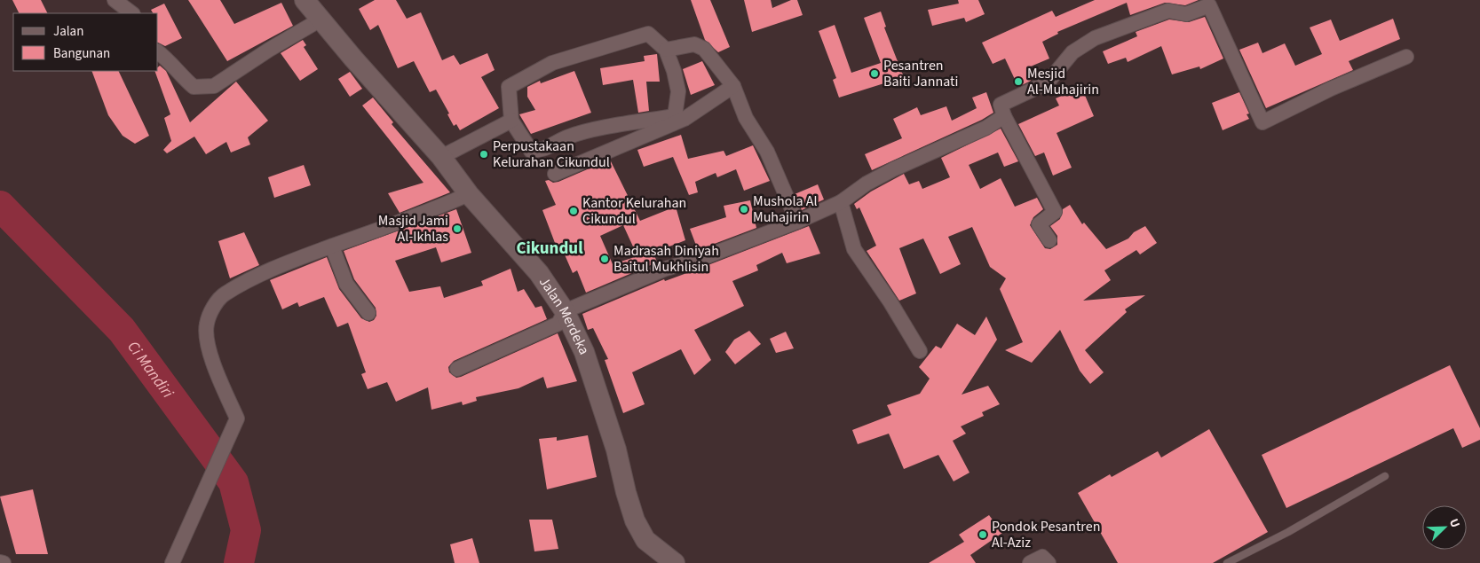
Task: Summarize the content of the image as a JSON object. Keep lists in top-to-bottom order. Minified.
{"streets":{"street":["Jalan Merdeka"]},"districts":["Cikundul"],"water":["Ci Mandiri"],"places":["Pesantren Baiti Jannati","Mesjid Al-Muhajirin","Perpustakaan Kelurahan Cikundul","Mushola Al Muhajirin","Kantor Kelurahan Cikundul","Masjid Jami Al-Ikhlas","Madrasah Diniyah Baitul Mukhlisin","Pondok Pesantren Al-Aziz"],"legend":["Jalan","Bangunan"],"north":"top right"}
